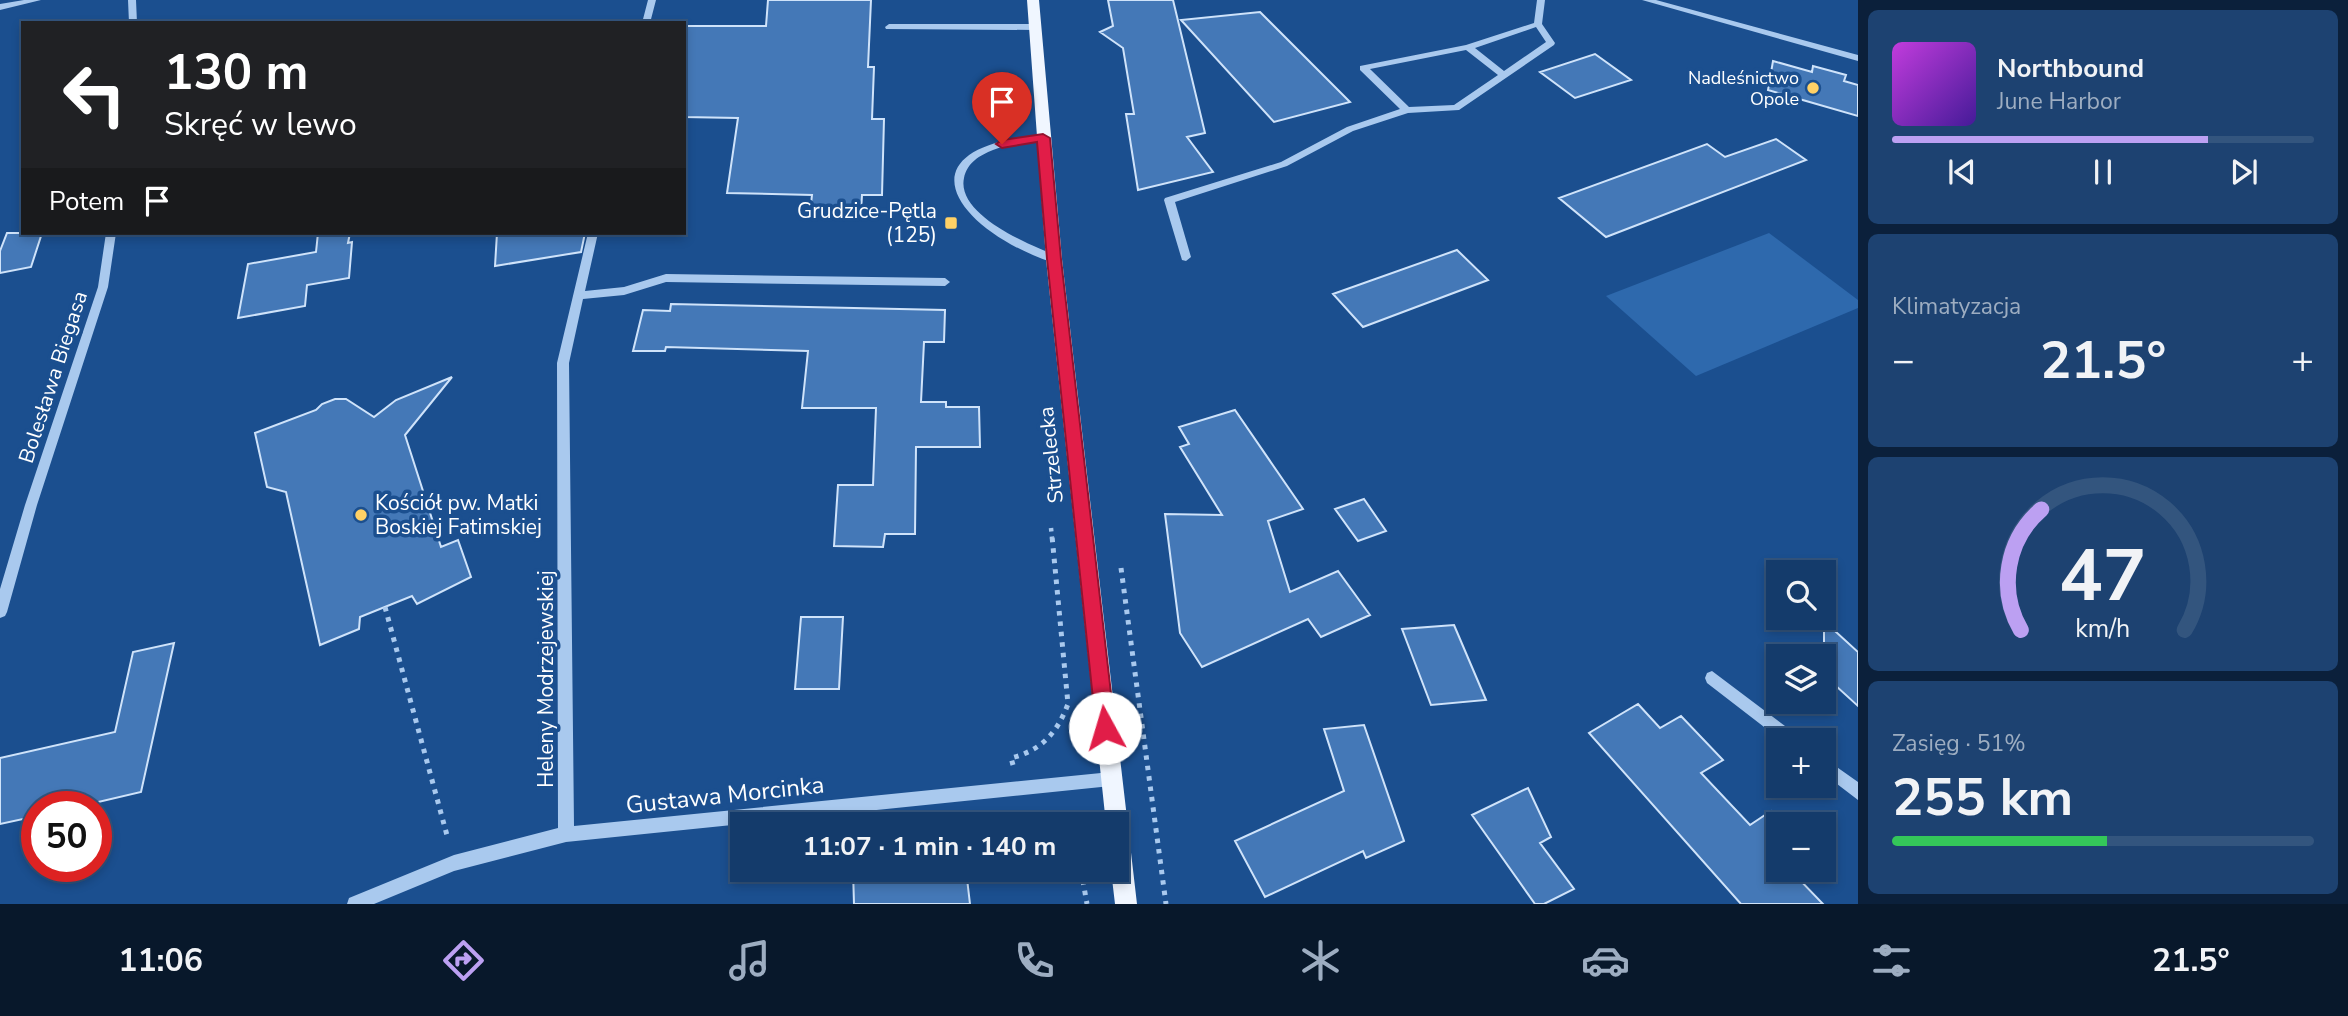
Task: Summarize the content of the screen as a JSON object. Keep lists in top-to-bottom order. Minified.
{"streets":{"main road":["Strzelecka"],"street":["Bolesława Biegasa","Heleny Modrzejewskiej","Gustawa Morcinka"]},"crossings":[["Strzelecka","Gustawa Morcinka"],["Heleny Modrzejewskiej","Gustawa Morcinka"]],"places":{"other":["Nadleśnictwo Opole","Kościół pw. Matki Boskiej Fatimskiej"],"transit":["Grudzice-Pętla (125)"]},"page":{"turn":["130 m","Skręć w lewo"],"song":["Northbound","June Harbor"],"then":"Potem","tile":["Klimatyzacja",["Zasięg · 51%","255 km"]],"heat":["−","21.5°","+"],"map_buttons":["+","−"],"limit":"50","trip":"11:07 · 1 min · 140 m","tabs":["11:06","21.5°"],"gauge":["47","km/h"]}}
